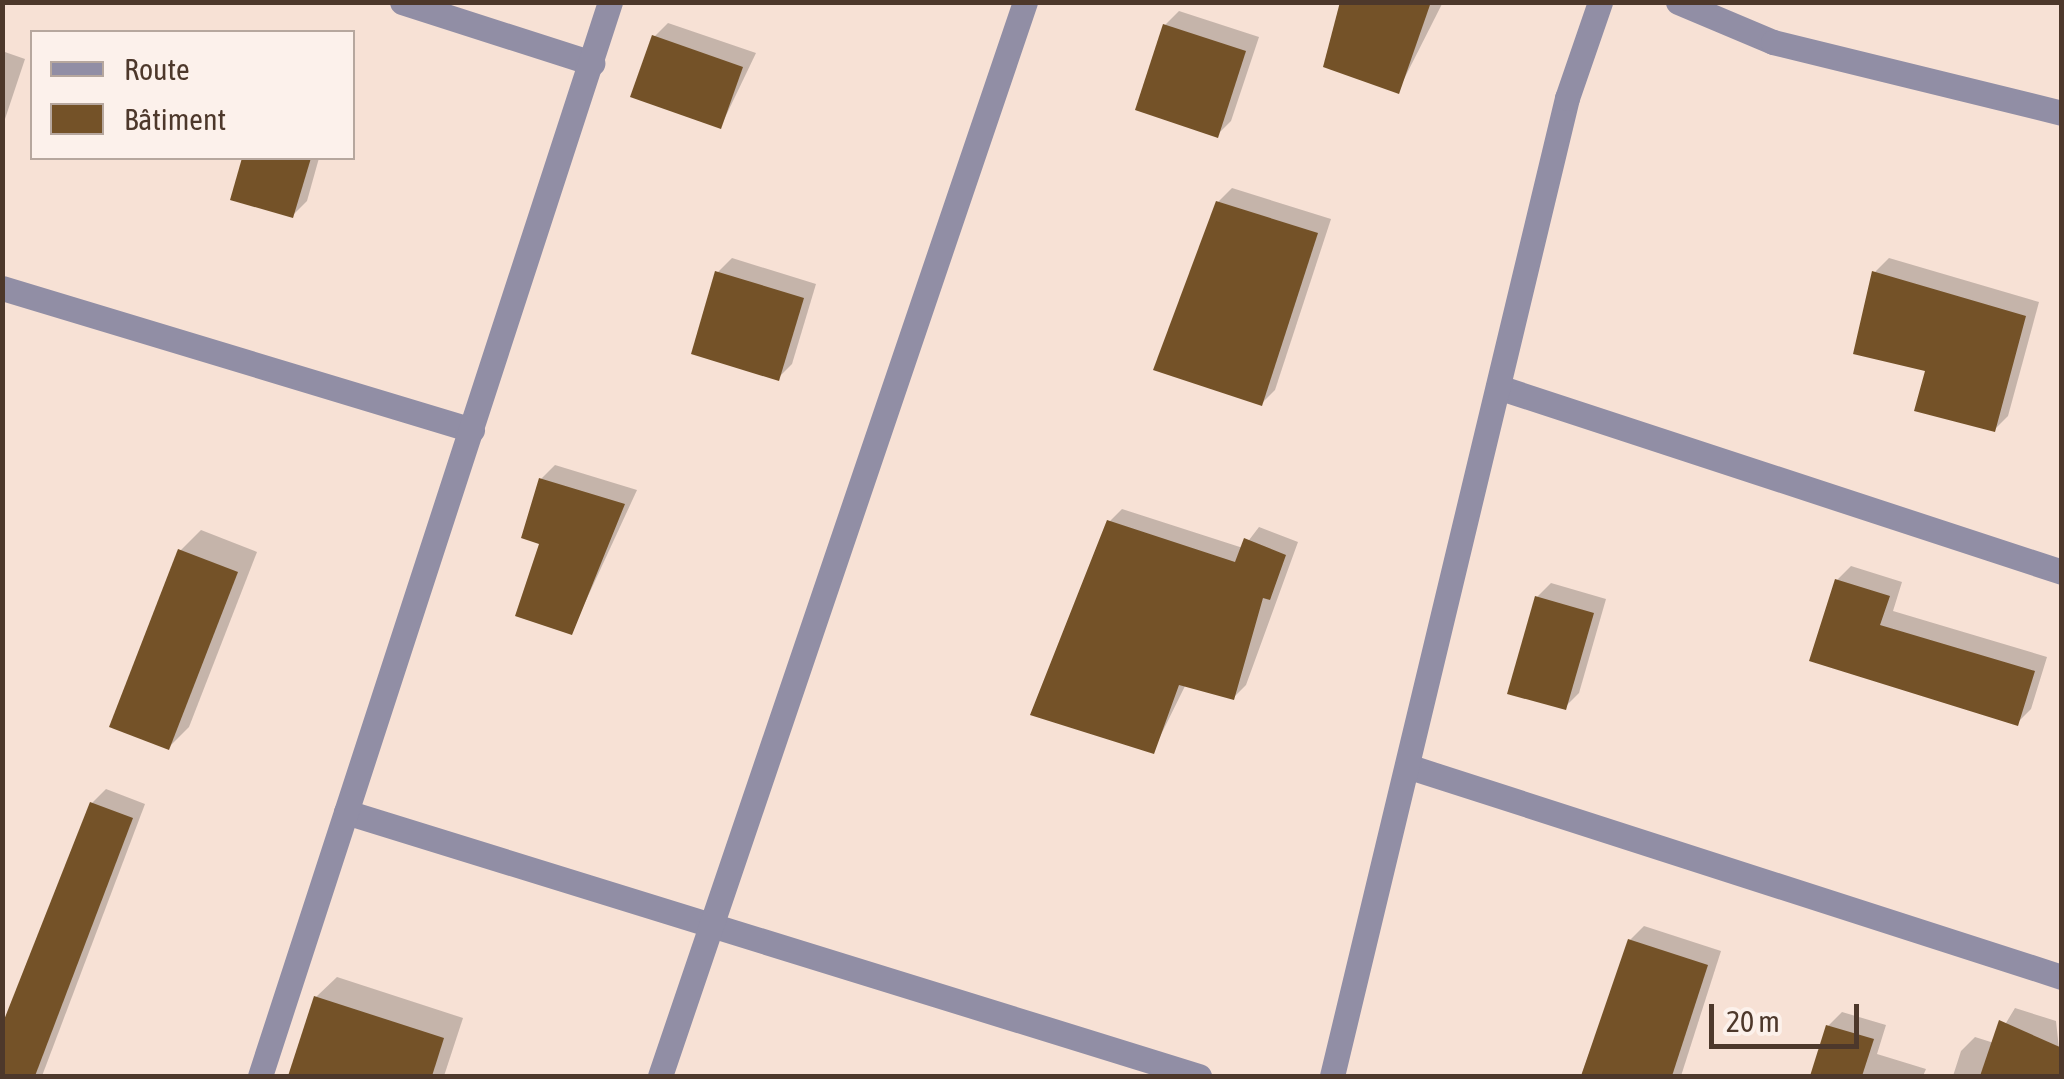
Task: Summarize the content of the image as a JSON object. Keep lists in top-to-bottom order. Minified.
{"legend":["Route","Bâtiment"],"scale_bar":"20 m"}
